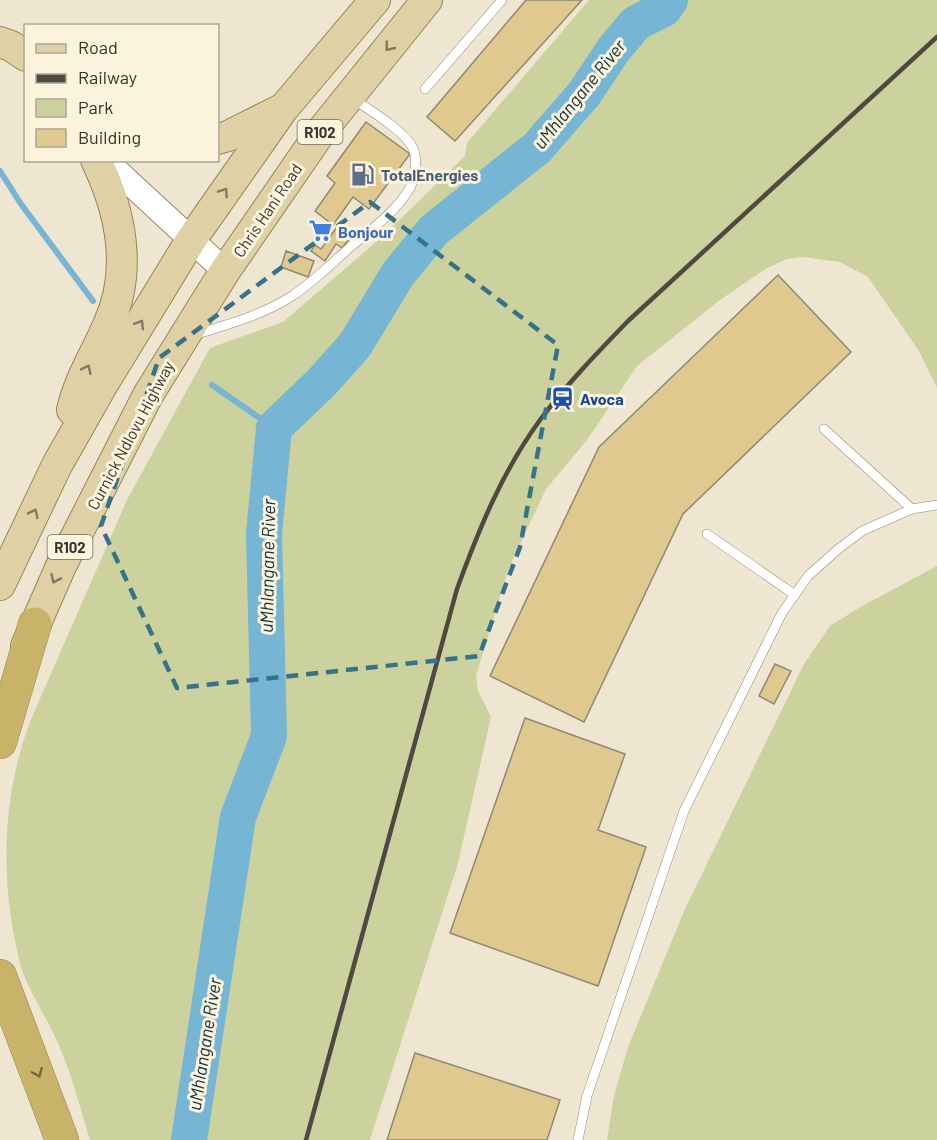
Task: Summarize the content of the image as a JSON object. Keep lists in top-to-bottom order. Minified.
{"streets":{"main road":["R102","Chris Hani Road","Curnick Ndlovu Highway"]},"crossings":[["R102","Chris Hani Road"],["Chris Hani Road","Curnick Ndlovu Highway"]],"water":["uMhlangane River"],"places":{"fuel station":["TotalEnergies"],"supermarket":["Bonjour"],"station":["Avoca"]},"legend":["Road","Railway","Park","Building"]}
